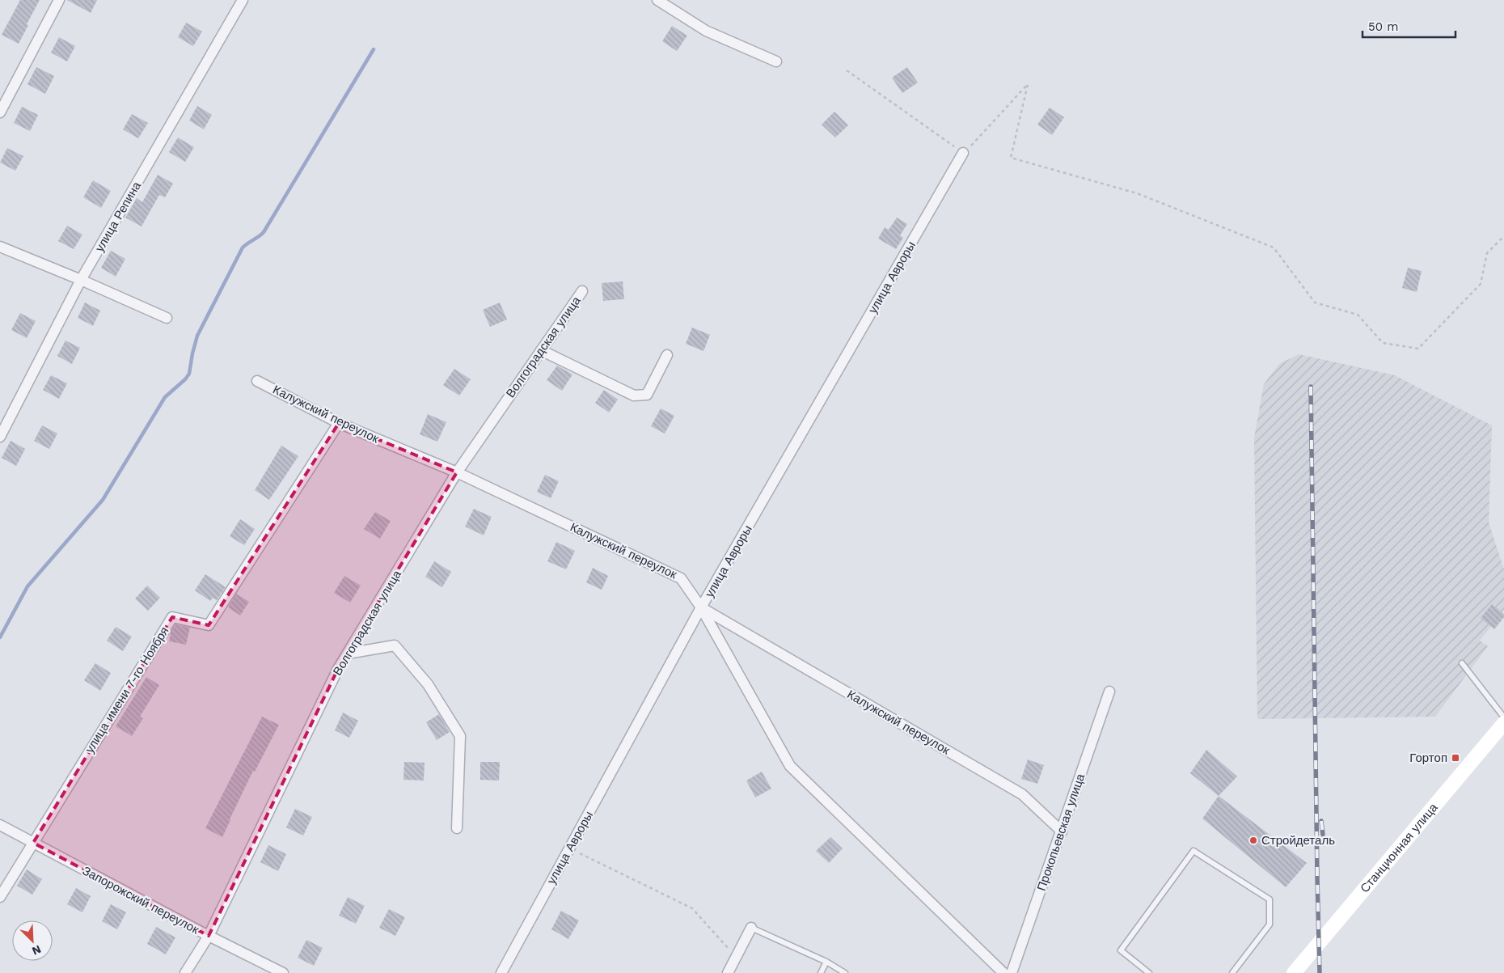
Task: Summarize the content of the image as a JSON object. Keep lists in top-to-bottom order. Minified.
{"streets":{"main road":["Станционная улица"],"street":["улица Репина","улица Авроры","Волгоградская улица","Калужский переулок","улица имени 7-го Ноября","Прокопьевская улица","Запорожский переулок"]},"crossings":[["улица Авроры","Калужский переулок"],["Волгоградская улица","Калужский переулок"],["Волгоградская улица","Запорожский переулок"],["Калужский переулок","улица имени 7-го Ноября"],["Калужский переулок","Прокопьевская улица"],["улица имени 7-го Ноября","Запорожский переулок"]],"places":{"transit":["Гортоп"],"other":["Стройдеталь"]},"scale_bar":"50 m","north":"bottom right"}
